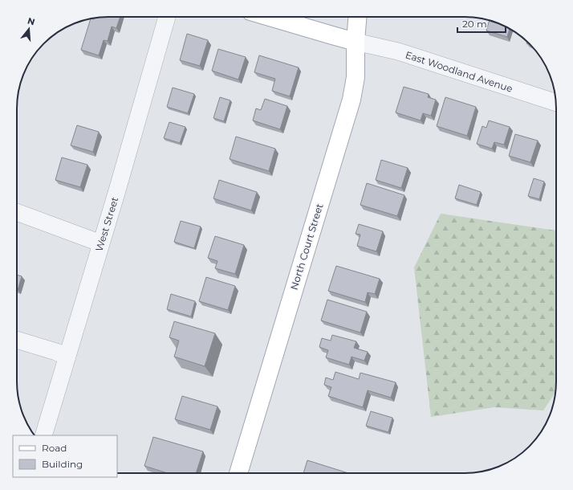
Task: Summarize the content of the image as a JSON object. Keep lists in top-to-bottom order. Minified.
{"streets":{"main road":["North Court Street"],"street":["East Woodland Avenue","West Street"]},"crossings":[["East Woodland Avenue","North Court Street"]],"legend":["Road","Building"],"scale_bar":"20 m","north":"top"}
